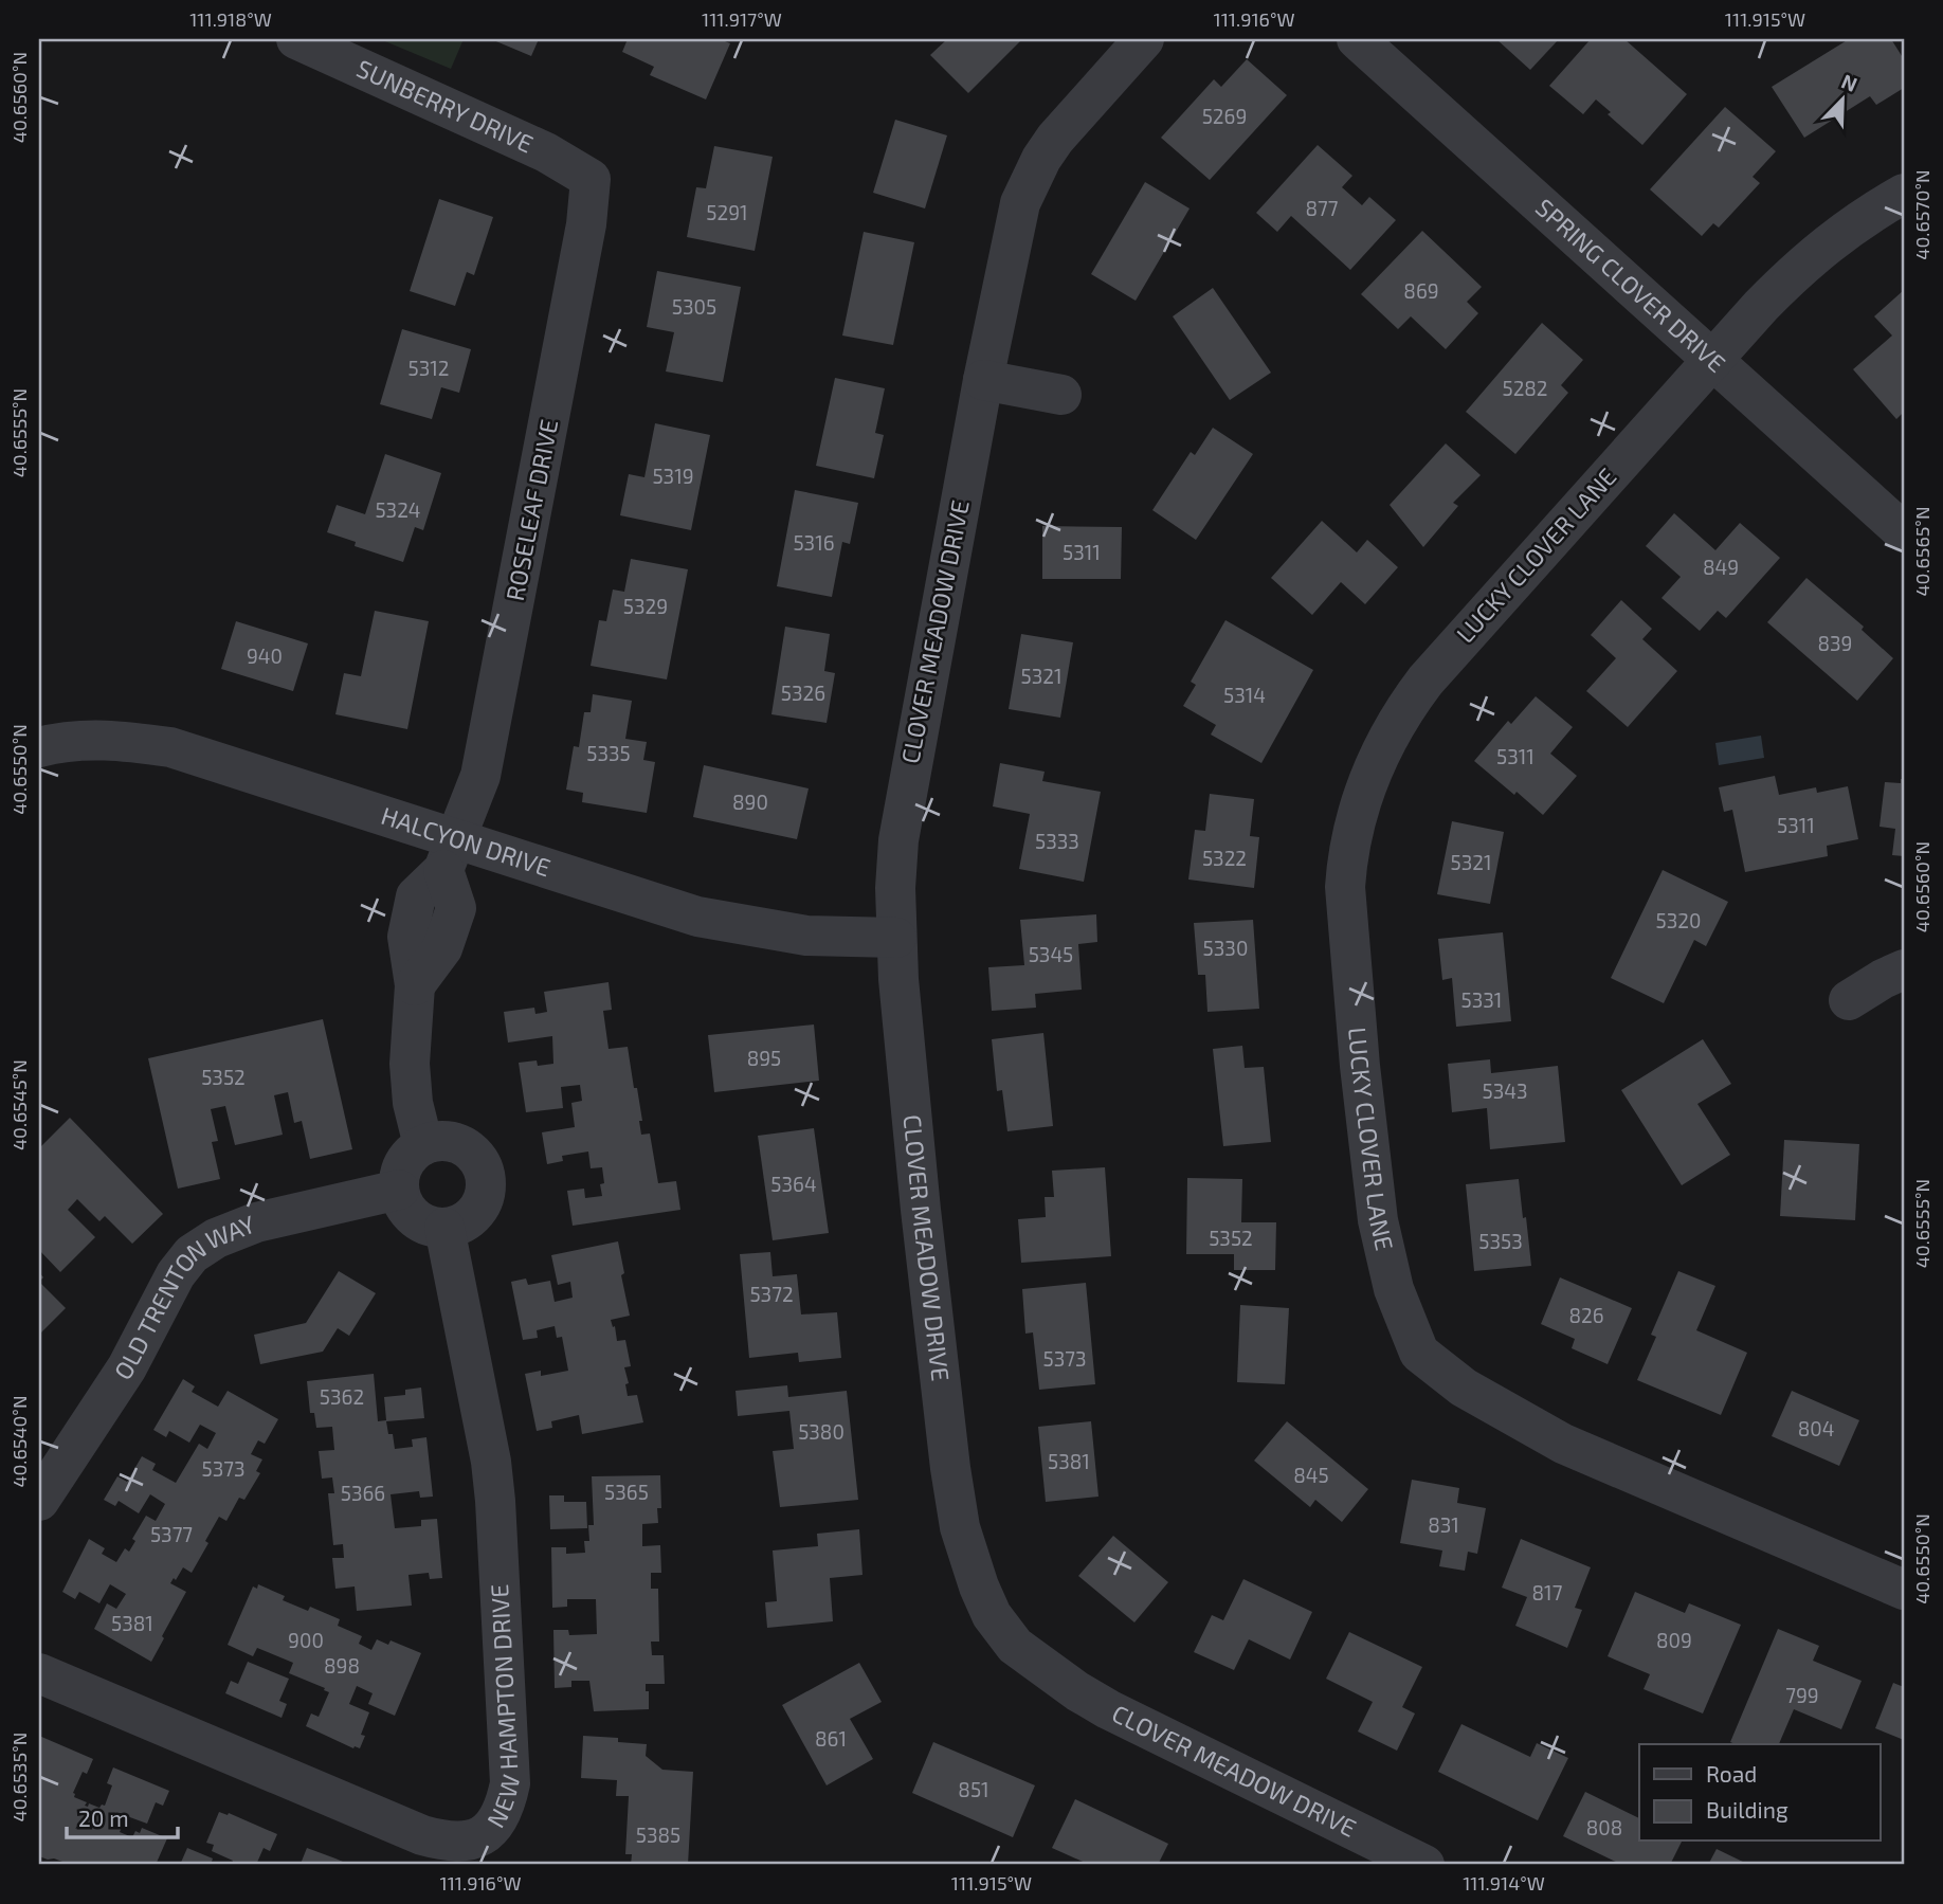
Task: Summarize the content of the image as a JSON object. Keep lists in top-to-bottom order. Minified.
{"streets":{"street":["SUNBERRY DRIVE","SPRING CLOVER DRIVE","ROSELEAF DRIVE","LUCKY CLOVER LANE","CLOVER MEADOW DRIVE","HALCYON DRIVE","OLD TRENTON WAY","NEW HAMPTON DRIVE"]},"crossings":[["SUNBERRY DRIVE","ROSELEAF DRIVE"],["SPRING CLOVER DRIVE","LUCKY CLOVER LANE"],["ROSELEAF DRIVE","HALCYON DRIVE"],["CLOVER MEADOW DRIVE","HALCYON DRIVE"],["OLD TRENTON WAY","NEW HAMPTON DRIVE"]],"house_numbers":["5269","877","5291","869","5305","5312","5282","5319","5324","5316","5311","849","5329","839","940","5321","5326","5314","5335","5311","890","5311","5333","5322","5321","5320","5330","5345","5331","895","5352","5343","5364","5352","5353","5372","826","5373","5362","804","5380","5381","5373","845","5365","5366","831","5377","817","5381","900","809","898","799","861","851","808","5385"],"legend":["Road","Building"],"scale_bar":"20 m","north":"top right","coordinates":["111.918°W","111.917°W","111.916°W","111.915°W","40.6560°N","40.6570°N","40.6555°N","40.6565°N","40.6550°N","40.6545°N","40.6540°N","40.6535°N","111.914°W"]}
